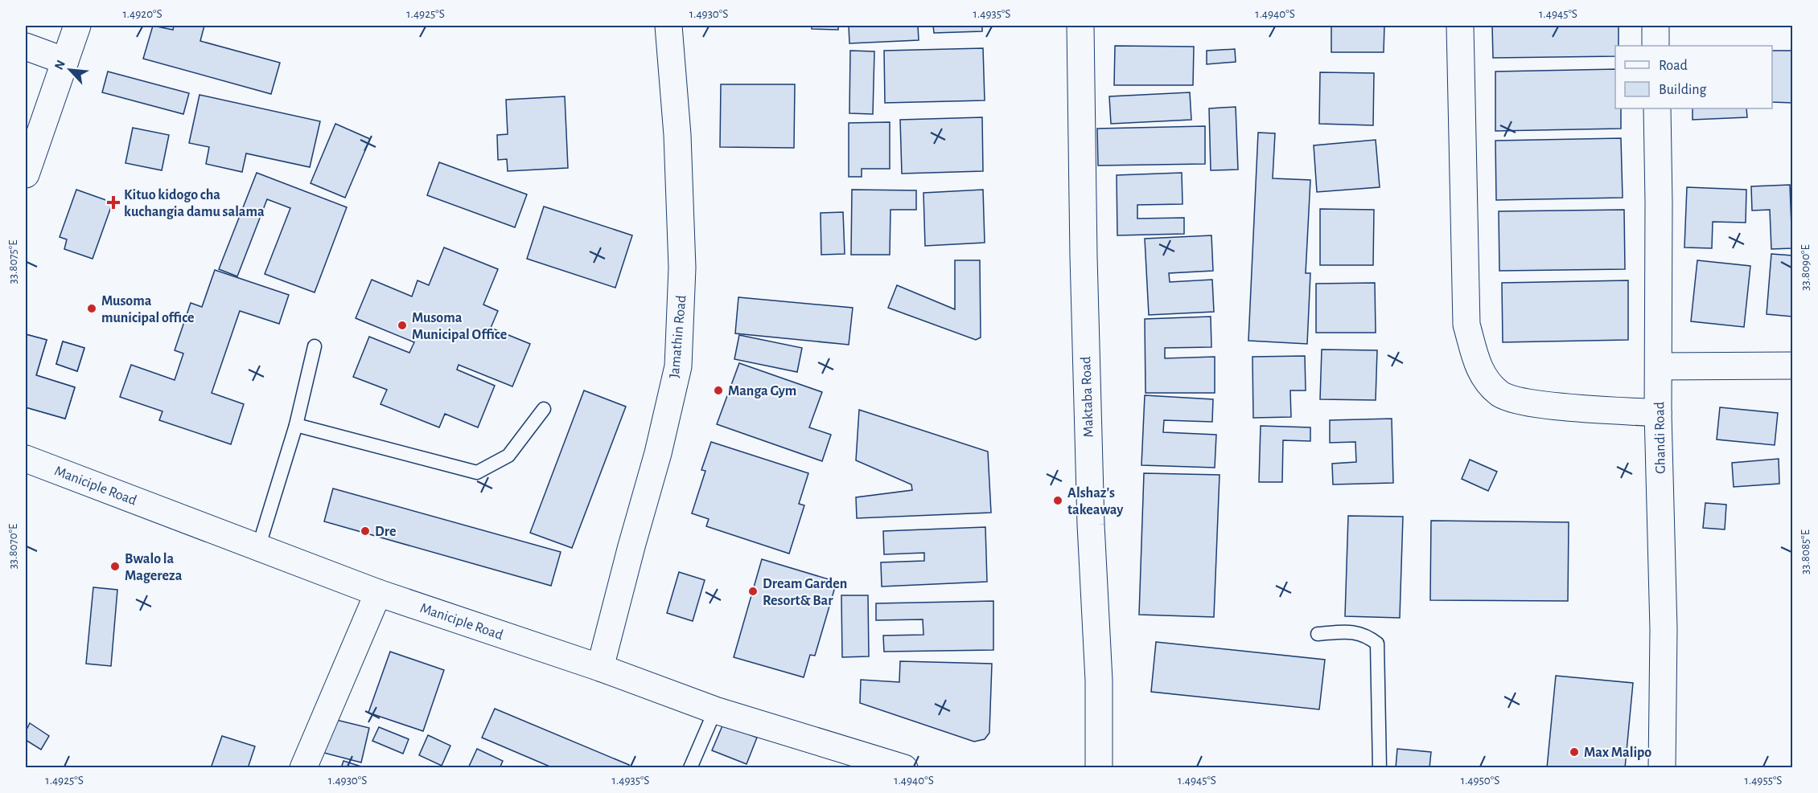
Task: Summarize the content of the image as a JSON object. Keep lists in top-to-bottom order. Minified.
{"streets":{"street":["Jamathin Road","Maktaba Road","Ghandi Road","Maniciple Road"]},"crossings":[["Jamathin Road","Maniciple Road"]],"places":{"health":["Kituo kidogo cha kuchangia damu salama"],"other":["Musoma municipal office","Musoma Municipal Office","Manga Gym","Alshaz's takeaway","Dre","Bwalo la Magereza","Dream Garden Resort& Bar","Max Malipo"]},"legend":["Road","Building"],"north":"top left","coordinates":["1.4920°S","1.4925°S","1.4930°S","1.4935°S","1.4940°S","1.4945°S","33.8075°E","33.8090°E","33.8070°E","33.8085°E","1.4950°S","1.4955°S"]}
